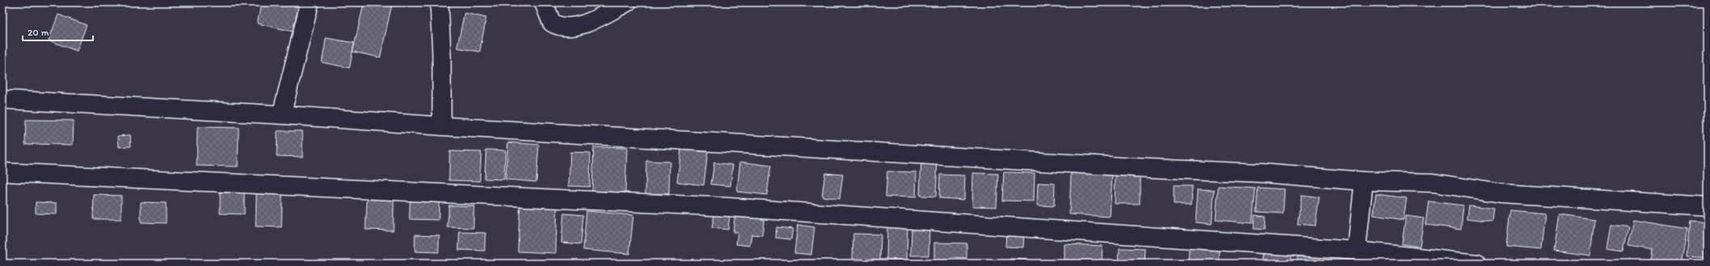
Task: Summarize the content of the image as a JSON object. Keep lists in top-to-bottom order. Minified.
{"scale_bar":"20 m"}
